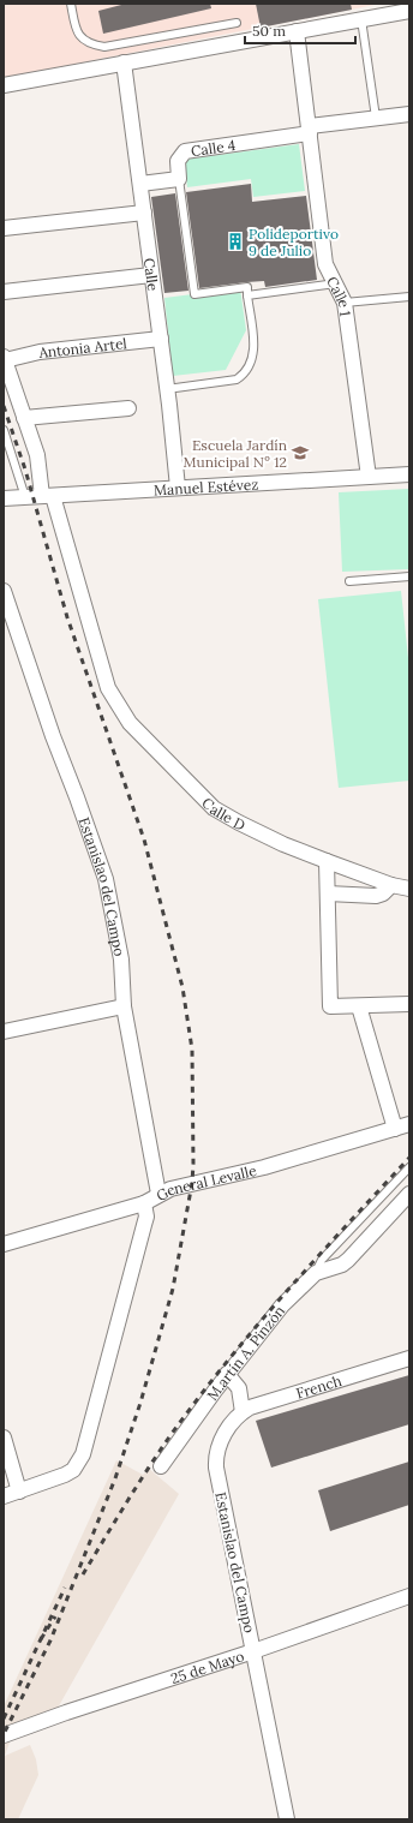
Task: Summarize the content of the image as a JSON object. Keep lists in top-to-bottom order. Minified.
{"streets":{"street":["Calle 4","Calle","Calle 1","Antonia Artel","Manuel Estévez","Calle D","Estanislao del Campo","General Levalle","M.artín A. Pinzón","French","25 de Mayo"]},"crossings":[["Calle 4","Calle 1"],["Calle","Antonia Artel"],["Calle","Manuel Estévez"],["Calle 1","Manuel Estévez"],["Antonia Artel","Calle D"],["Manuel Estévez","Calle D"],["Estanislao del Campo","General Levalle"],["Estanislao del Campo","French"],["Estanislao del Campo","25 de Mayo"]],"places":{"building":["Polideportivo 9 de Julio"],"school or university":["Escuela Jardín Municipal Nº 12"]},"scale_bar":"50 m"}
